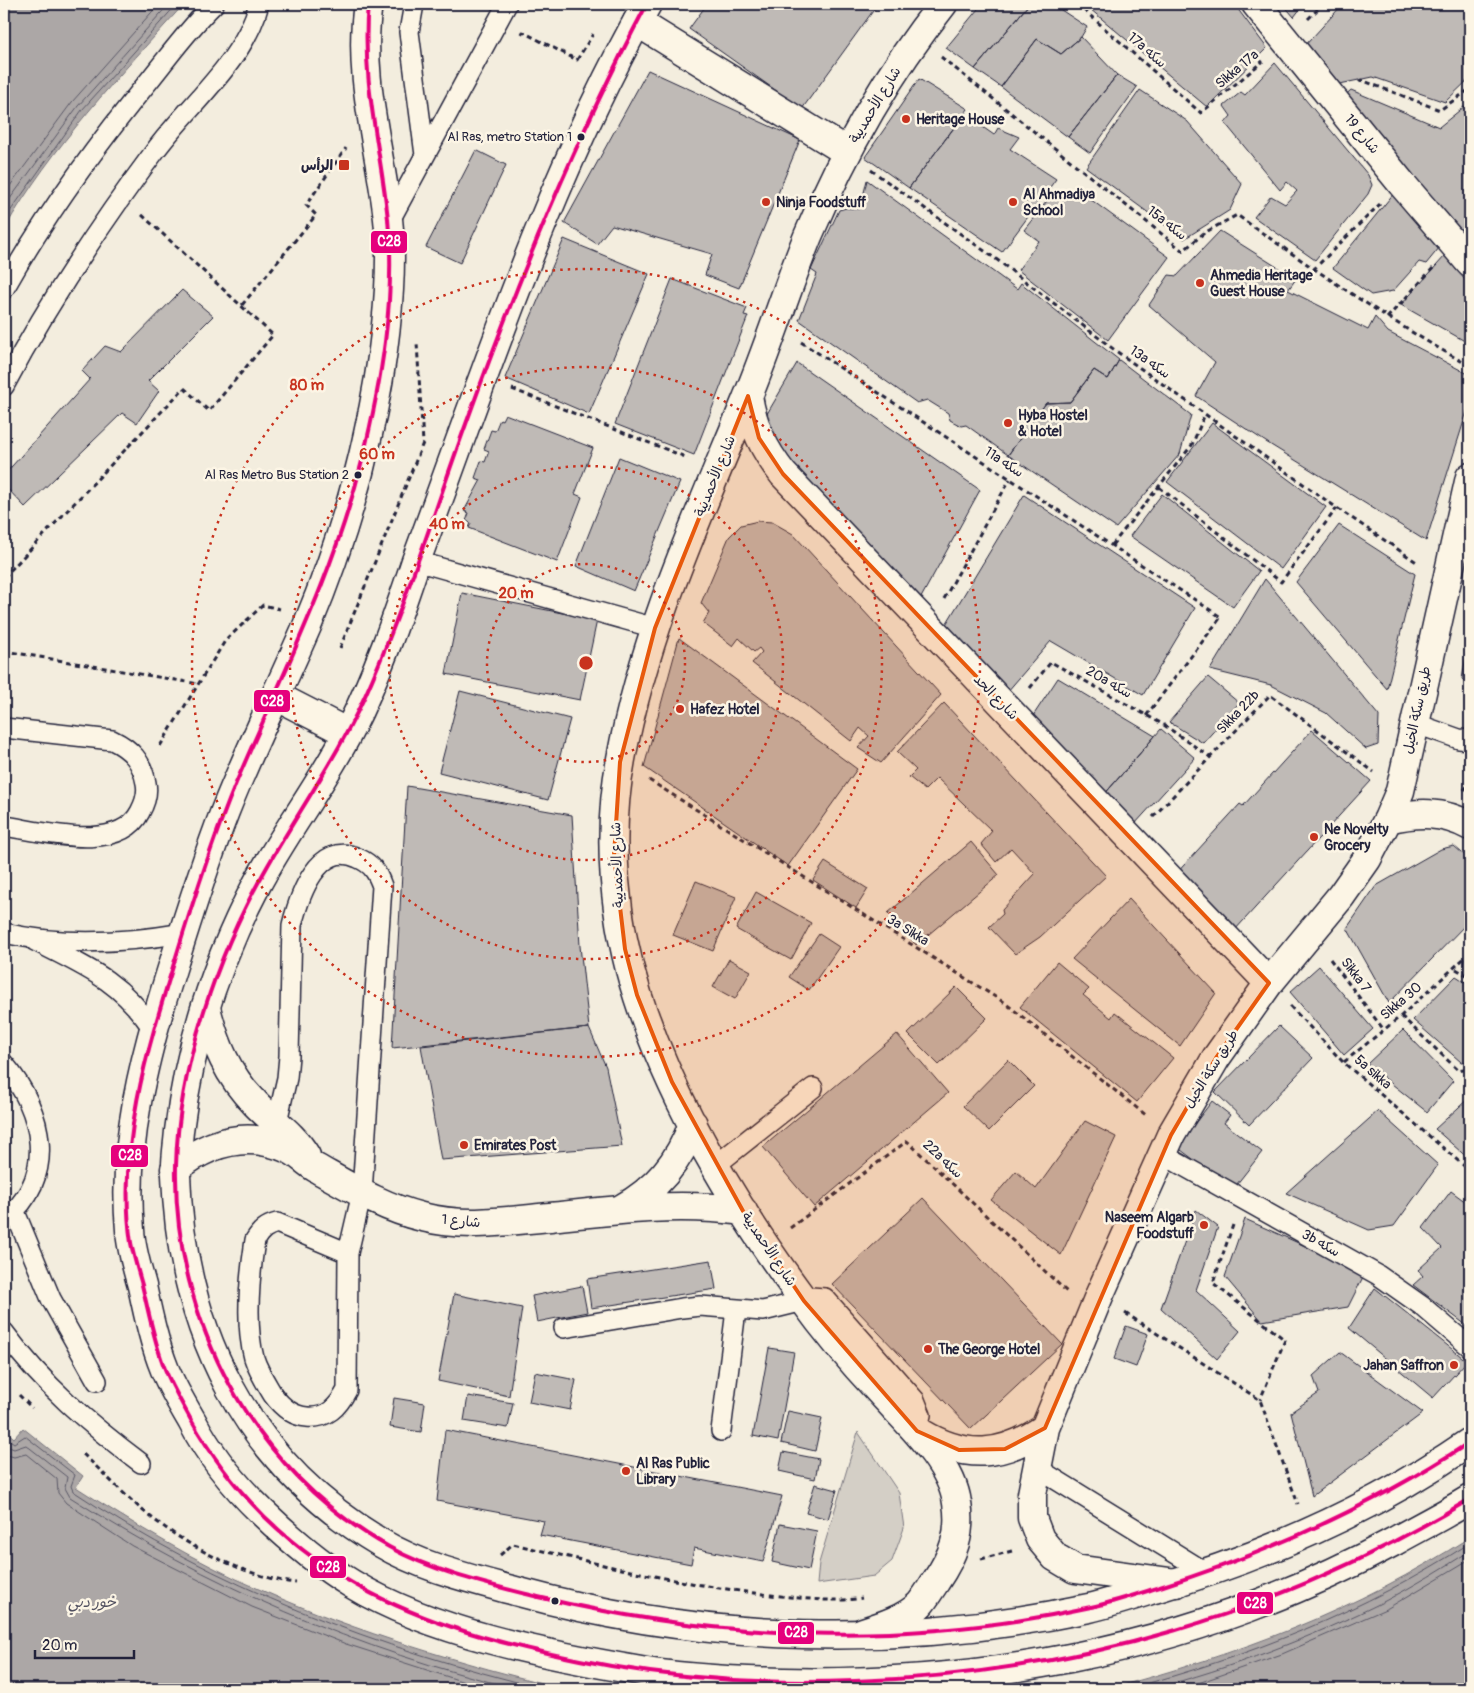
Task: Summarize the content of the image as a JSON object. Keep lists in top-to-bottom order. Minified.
{"streets":{"main road":["شارع الأحمديية","شارع 19","شارع الحد","طريق سكة الخيل","شارع 1"],"lane":["3b سكه"],"path":["17a سكه","Sikka 17a","15a سكه","13a سكه","11a سكه","20a سكه","Sikka 22b","3a Sikka","Sikka 7","Sikka 30","5a sikka","22a سكه"]},"crossings":[["17a سكه","Sikka 17a"],["Sikka 17a","شارع 19"],["شارع الأحمديية","15a سكه"],["شارع الأحمديية","13a سكه"],["شارع الأحمديية","11a سكه"],["شارع الأحمديية","شارع الحد"],["شارع الأحمديية","3a Sikka"],["شارع الأحمديية","22a سكه"],["شارع الأحمديية","شارع 1"],["13a سكه","طريق سكة الخيل"],["11a سكه","20a سكه"],["20a سكه","شارع الحد"],["20a سكه","Sikka 22b"],["شارع الحد","طريق سكة الخيل"],["شارع الحد","Sikka 22b"],["شارع الحد","5a sikka"],["طريق سكة الخيل","Sikka 22b"],["طريق سكة الخيل","3a Sikka"],["طريق سكة الخيل","Sikka 7"],["طريق سكة الخيل","5a sikka"],["طريق سكة الخيل","22a سكه"],["طريق سكة الخيل","3b سكه"],["3a Sikka","3b سكه"],["Sikka 7","Sikka 30"],["Sikka 30","5a sikka"]],"water":["خور دبي"],"places":{"other":["Heritage House","Al Ras, metro Station 1","Ninja Foodstuff","Al Ahmadiya School","Ahmedia Heritage Guest House","Hyba Hostel & Hotel","Al Ras Metro Bus Station 2","Hafez Hotel","Ne Novelty Grocery","Emirates Post","Naseem Algarb Foodstuff","The George Hotel","Jahan Saffron","Al Ras Public Library"],"transit":["الرأس"]},"lines":["transit line C28"],"scale_bar":"20 m","rings":["80 m","60 m","40 m","20 m"]}
